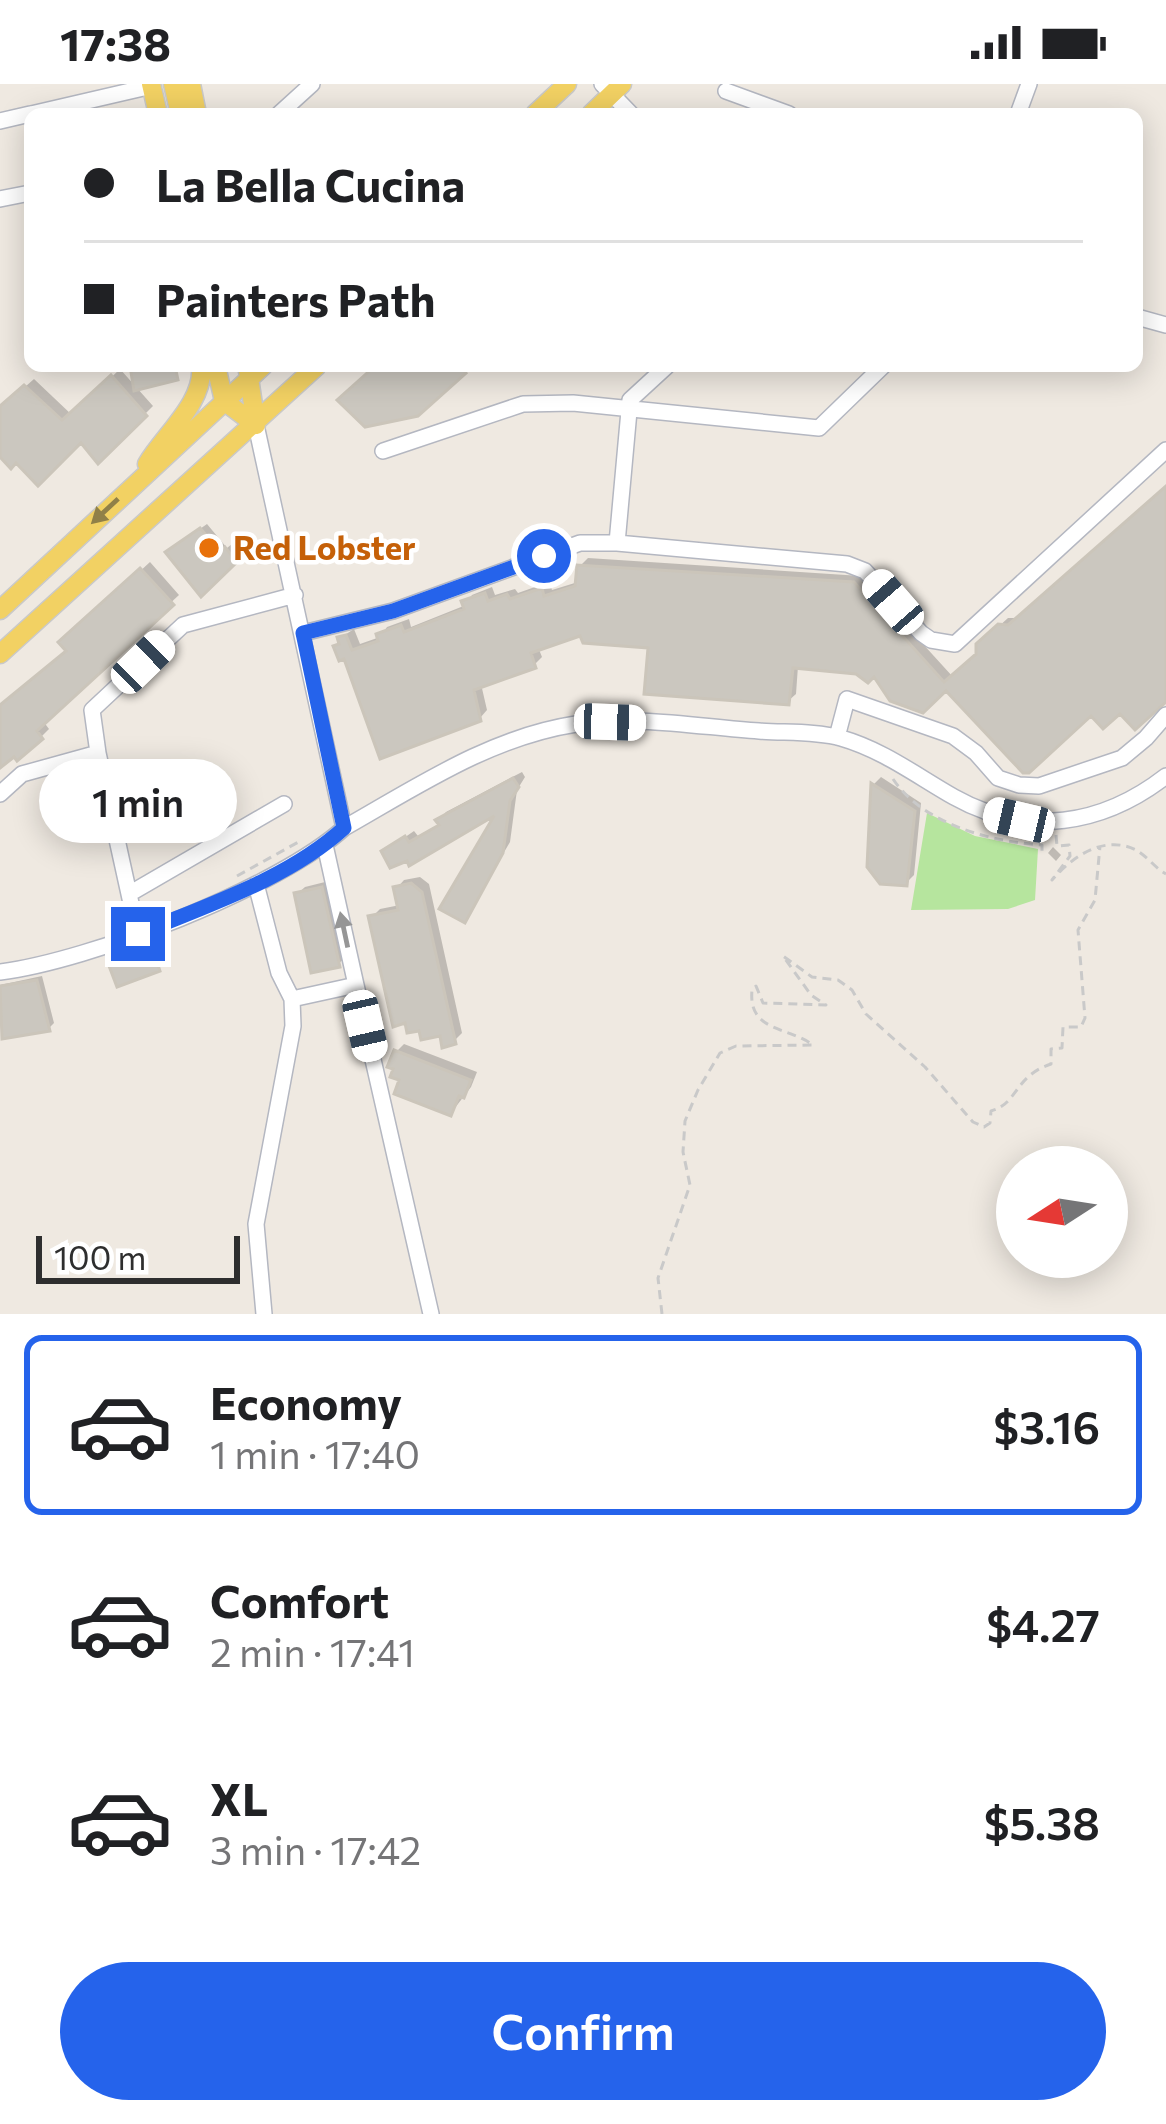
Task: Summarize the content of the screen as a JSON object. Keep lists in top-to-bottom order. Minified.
{"places":["Red Lobster"],"scale_bar":"100 m","north":"left","page":{"status":"17:38","banner":["La Bella Cucina","Painters Path"],"bubble":"1 min","scale":"100 m","list":[{"name":"Economy","note":"1 min · 17:40","value":"$3.16"},{"name":"Comfort","note":"2 min · 17:41","value":"$4.27"},{"name":"XL","note":"3 min · 17:42","value":"$5.38"}],"buttons":"Confirm"}}
